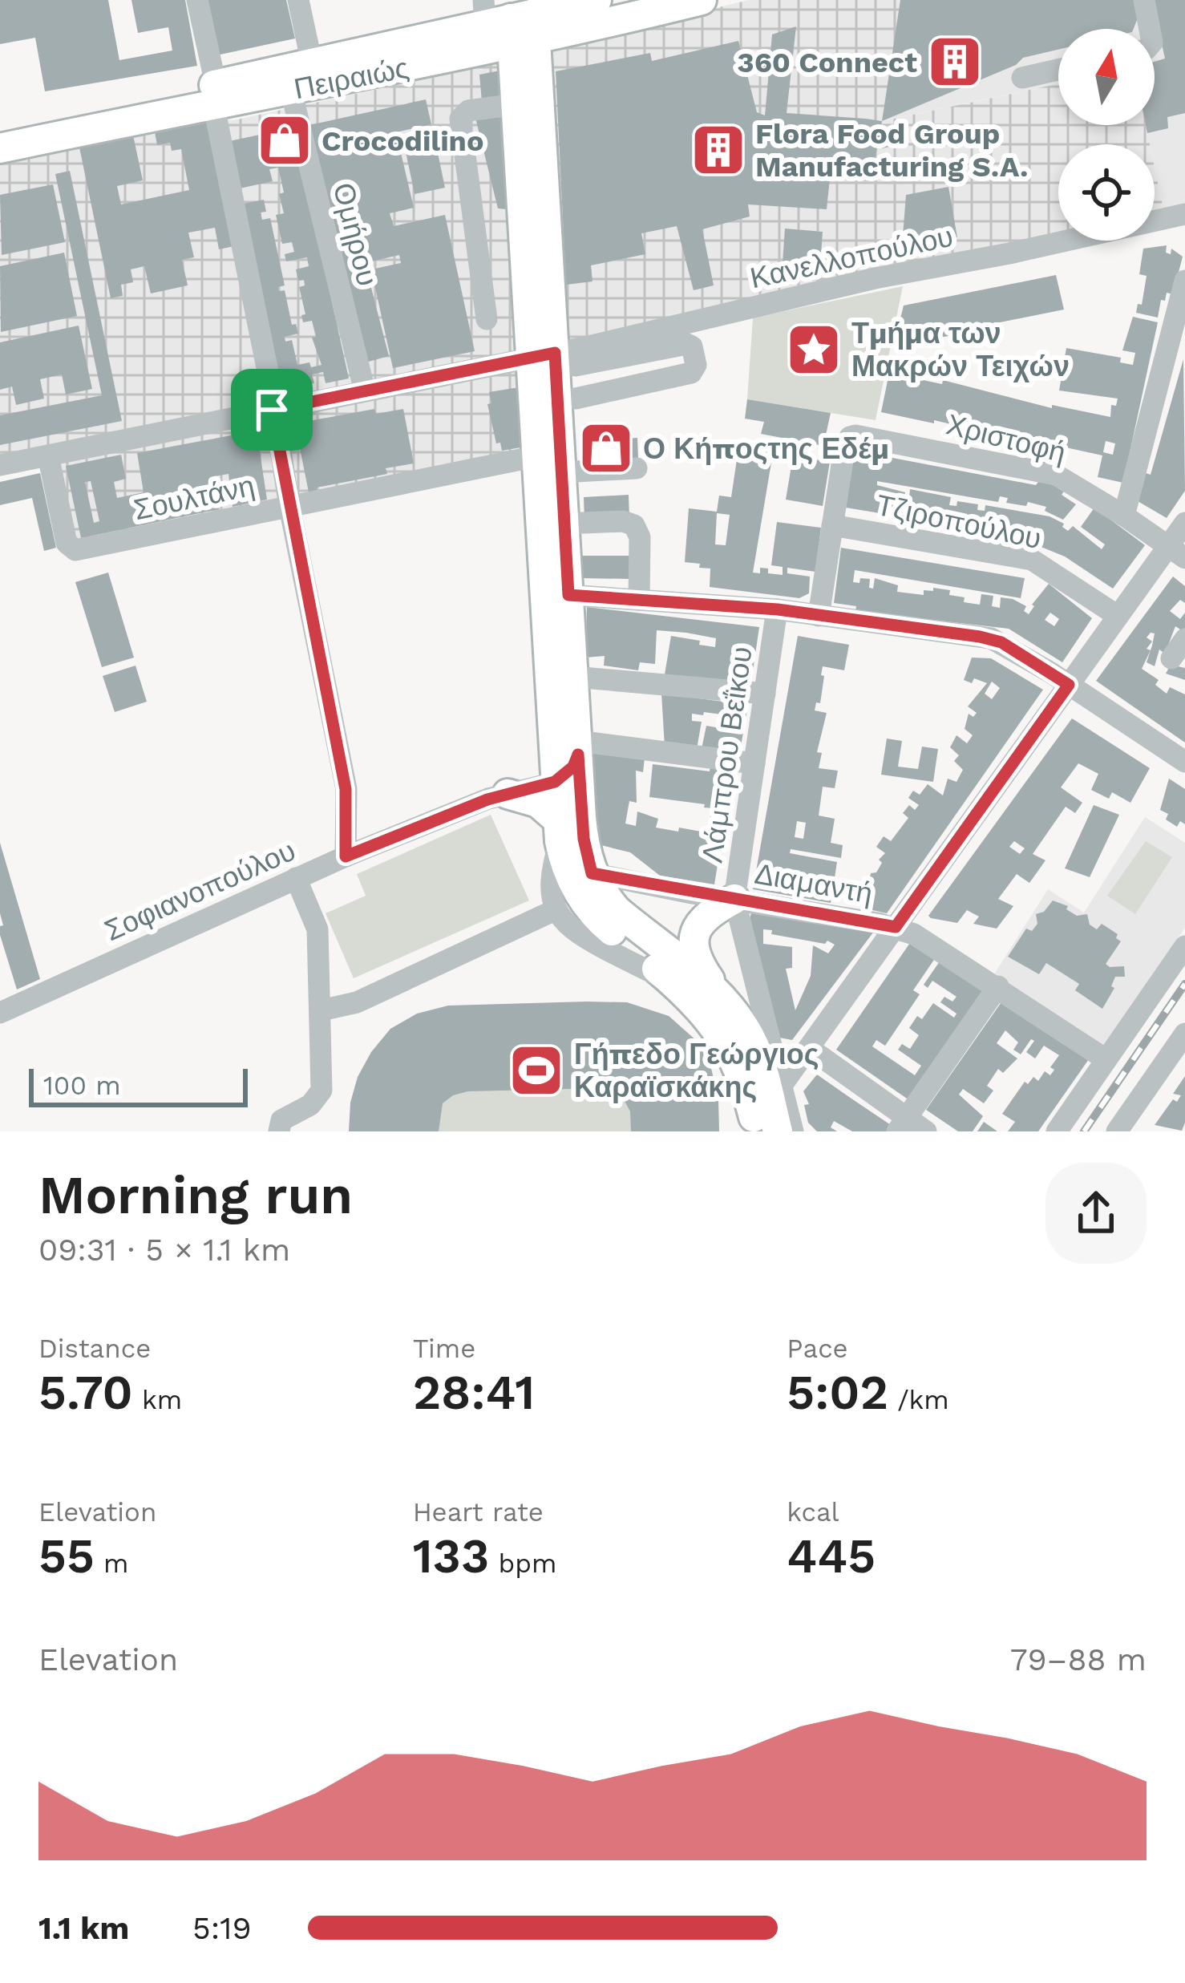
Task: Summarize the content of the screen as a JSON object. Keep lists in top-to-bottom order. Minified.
{"streets":{"main road":["Πειραιώς"],"street":["Ομήρου","Κανελλοπούλου","Χριστοφή","Σουλτάνη","Τζιροπούλου","Λάμπρου Βεΐκου","Διαμαντή","Σοφιανοπούλου"]},"crossings":[["Πειραιώς","Ομήρου"],["Ομήρου","Κανελλοπούλου"],["Κανελλοπούλου","Σουλτάνη"],["Χριστοφή","Τζιροπούλου"],["Λάμπρου Βεΐκου","Διαμαντή"]],"places":{"building":["360 Connect","Flora Food Group Manufacturing S.A."],"shop":["Crocodilino","Ο Κήποςτης Εδέμ"],"place":["Τμήμα των Μακρών Τειχών"],"sports":["Γήπεδο Γεώργιος Καραϊσκάκης"]},"scale_bar":"100 m","north":"top","page":{"scale":"100 m","heading":["Morning run","09:31 · 5 × 1.1 km"],"stats":[["Distance","5.70 km"],["Time","28:41"],["Pace","5:02 /km"],["Elevation","55 m"],["Heart rate","133 bpm"],["kcal","445"]],"chart":["Elevation","79–88 m"],"list":[{"name":"1.1 km","note":"5:19"}]}}
